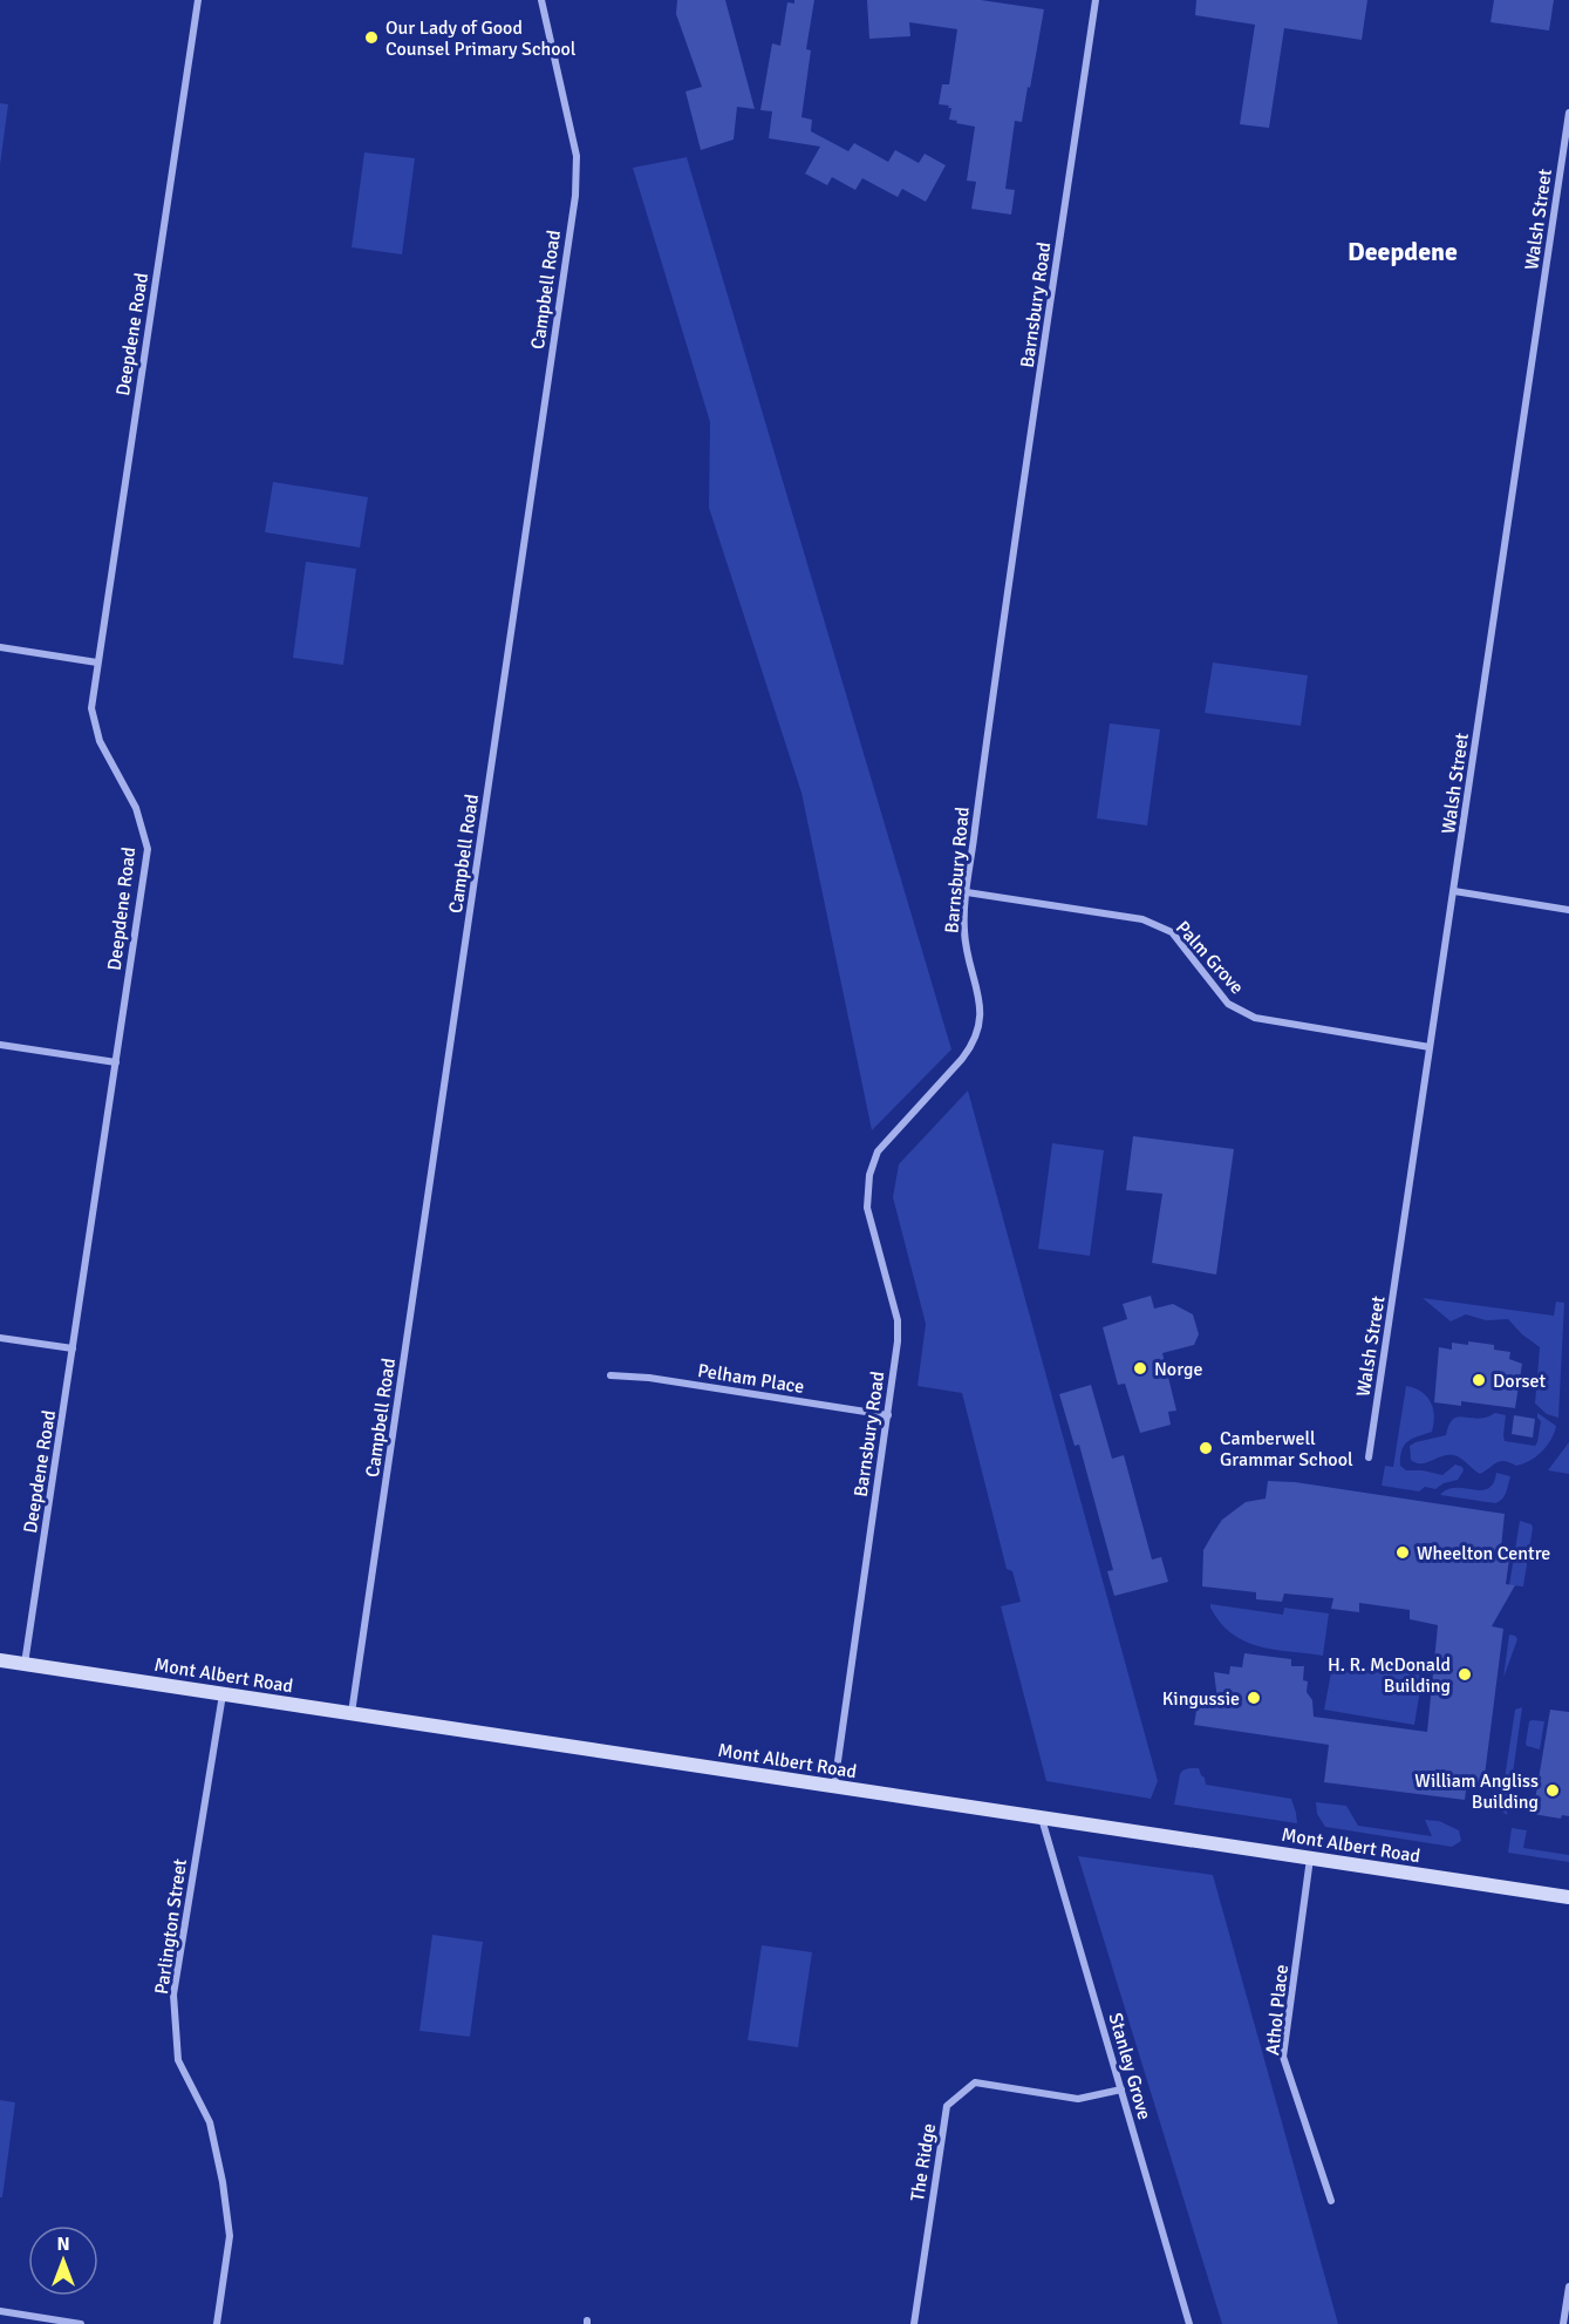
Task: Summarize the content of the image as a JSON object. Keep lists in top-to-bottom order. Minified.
{"streets":{"main road":["Mont Albert Road"],"street":["Walsh Street","Campbell Road","Barnsbury Road","Deepdene Road","Palm Grove","Pelham Place","Parlington Street","Athol Place","Stanley Grove","The Ridge"]},"crossings":[["Walsh Street","Palm Grove"],["Campbell Road","Mont Albert Road"],["Barnsbury Road","Palm Grove"],["Barnsbury Road","Pelham Place"],["Barnsbury Road","Mont Albert Road"],["Deepdene Road","Mont Albert Road"],["Mont Albert Road","Parlington Street"],["Mont Albert Road","Athol Place"],["Mont Albert Road","Stanley Grove"],["Stanley Grove","The Ridge"]],"districts":["Deepdene"],"places":["Our Lady of Good Counsel Primary School","Norge","Dorset","Camberwell Grammar School","Wheelton Centre","H. R. McDonald Building","Kingussie","William Angliss Building"],"north":"top"}
